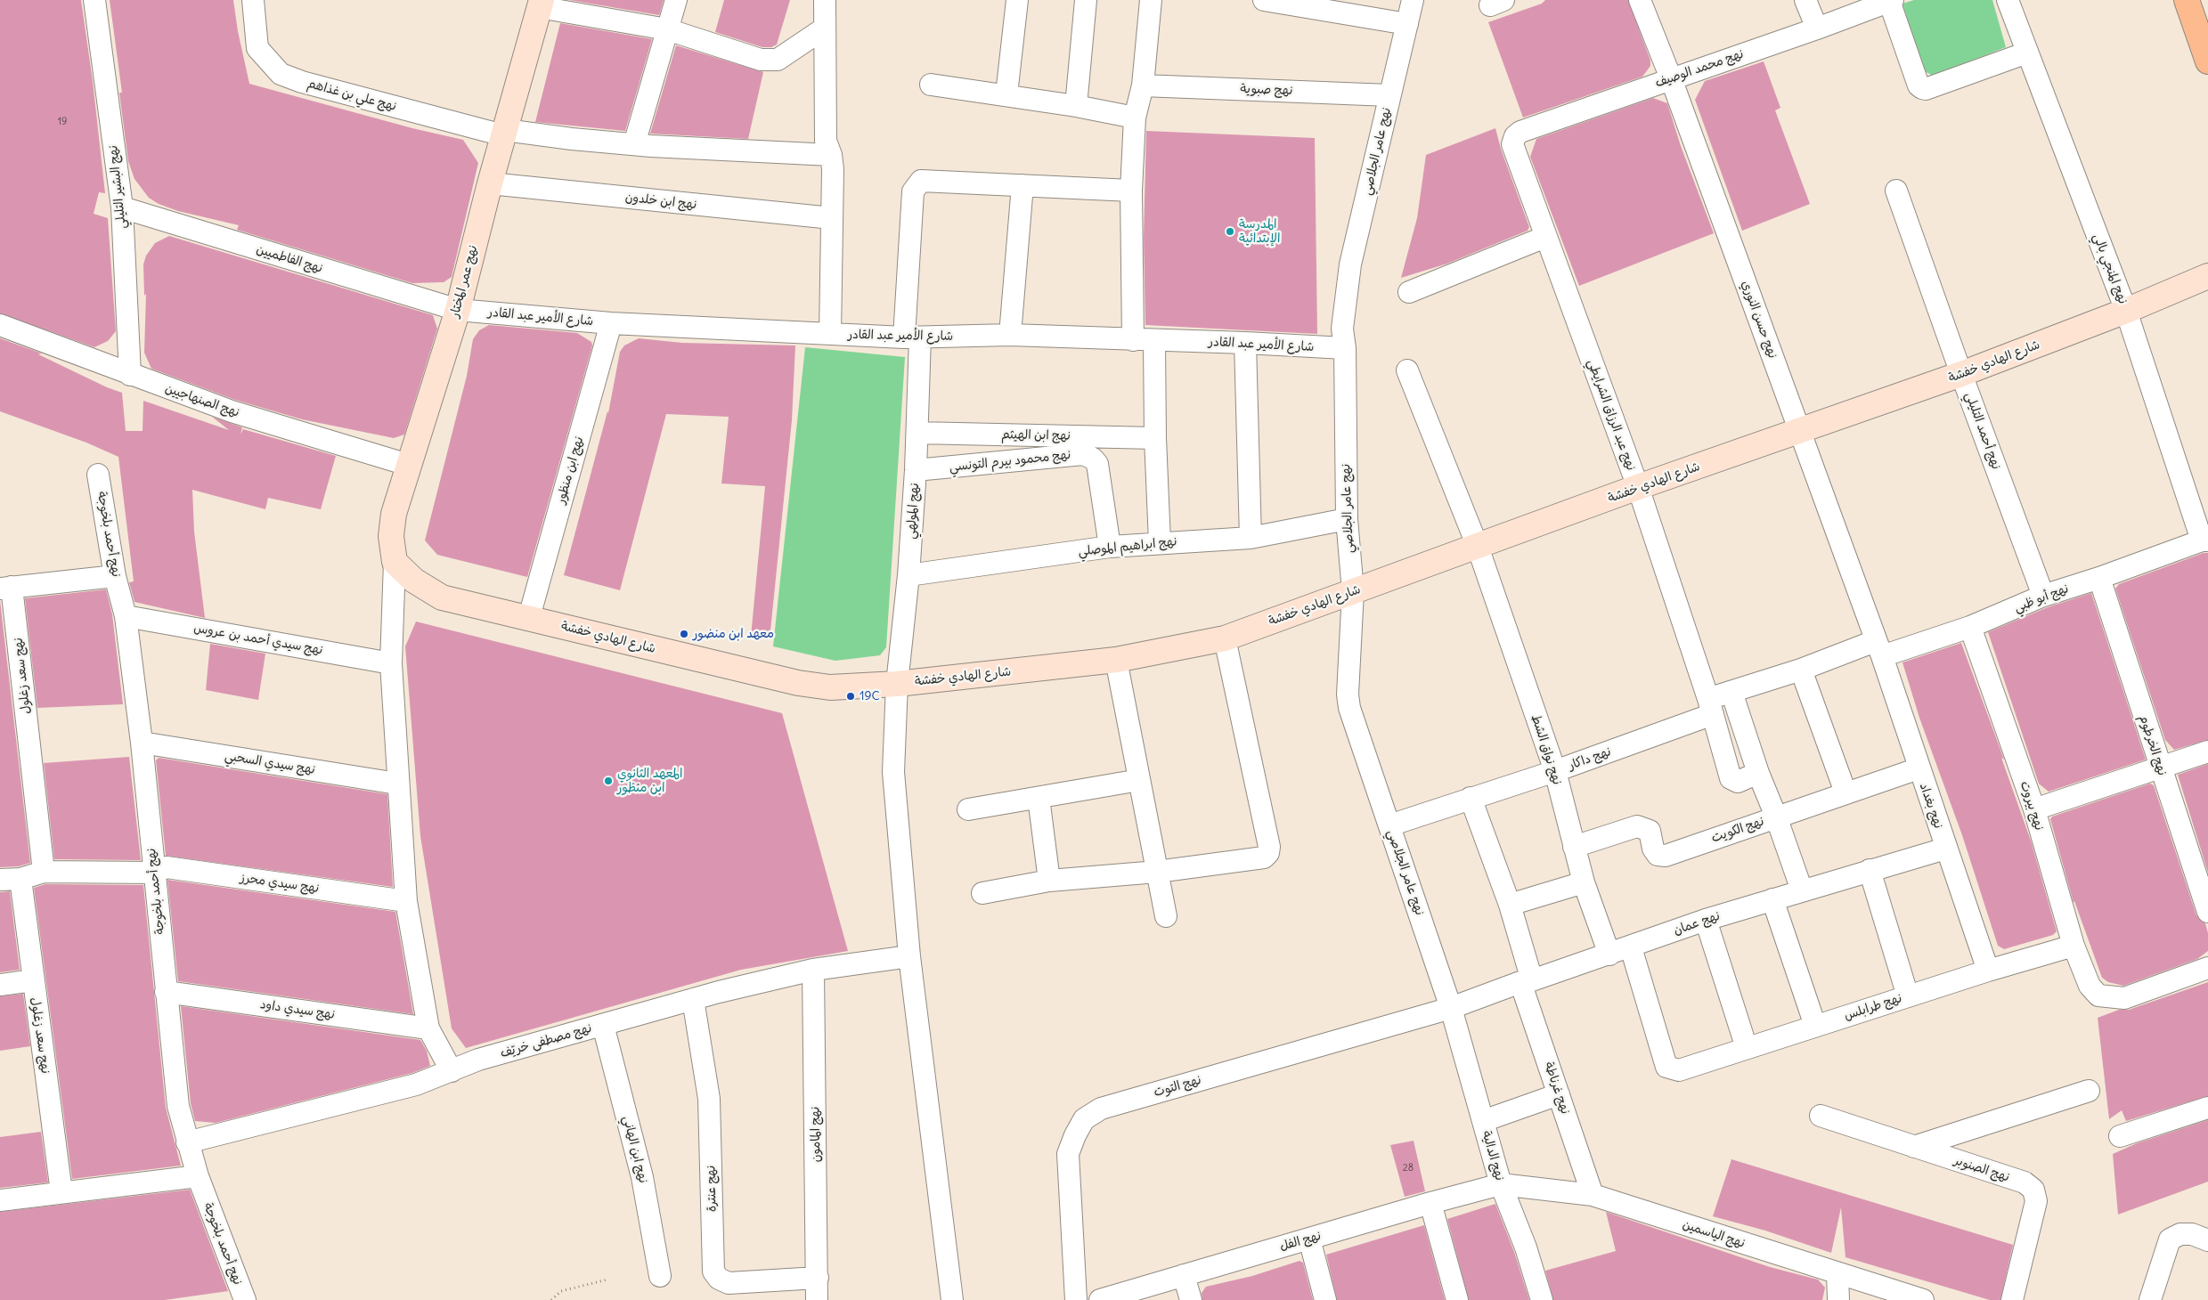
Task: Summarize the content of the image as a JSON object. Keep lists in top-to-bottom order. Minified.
{"streets":{"street":["نهج محمد الوصيف","نهج صبوية","نهج علي بن غذاهم","نهج عامر الجلاصي","نهج البشير التليلي","نهج ابن خلدون","نهج الفاطميين","نهج المنجي بالي","نهج عمر المختار","شارع الأمير عبد القادر","نهج حسن النوري","شارع الهادي خفشة","نهج الصنهاجيين","نهج عبد الرزاق الشرايطي","نهج أحمد التليلي","نهج ابن الهيثم","نهج محمود بيرم التونسي","نهج ابن منظور","نهج المولهي","نهج أحمد بلخوجة","نهج ابراهيم الموصلي","نهج أبو ظبي","نهج سيدي أحمد بن عروس","نهج سعد زغلول","نهج الخرطوم","نهج نواق الشط","نهج داكار","نهج سيدي السحبي","نهج بغداد","نهج بيروت","نهج الكويت","نهج سيدي محرز","نهج عمان","نهج طرابلس","نهج سيدي داود","نهج مصطفى خريّف","نهج التوت","نهج غرناطة","نهج المامون","نهج ابن الهاني","نهج الدالية","نهج الصنوبر","نهج عنترة","نهج الياسمين","نهج الفل"]},"crossings":[["نهج محمد الوصيف","نهج حسن النوري"],["نهج محمد الوصيف","نهج عبد الرزاق الشرايطي"],["نهج صبوية","نهج عامر الجلاصي"],["نهج علي بن غذاهم","نهج عمر المختار"],["نهج عامر الجلاصي","شارع الأمير عبد القادر"],["نهج عامر الجلاصي","شارع الهادي خفشة"],["نهج عامر الجلاصي","نهج ابراهيم الموصلي"],["نهج عامر الجلاصي","نهج داكار"],["نهج عامر الجلاصي","نهج عمان"],["نهج عامر الجلاصي","نهج التوت"],["نهج عامر الجلاصي","نهج الدالية"],["نهج البشير التليلي","نهج الفاطميين"],["نهج البشير التليلي","نهج الصنهاجيين"],["نهج ابن خلدون","نهج عمر المختار"],["نهج الفاطميين","نهج عمر المختار"],["نهج الفاطميين","شارع الأمير عبد القادر"],["نهج المنجي بالي","شارع الهادي خفشة"],["نهج المنجي بالي","نهج أبو ظبي"],["نهج عمر المختار","شارع الأمير عبد القادر"],["نهج عمر المختار","شارع الهادي خفشة"],["نهج عمر المختار","نهج الصنهاجيين"],["شارع الأمير عبد القادر","نهج ابن منظور"],["شارع الأمير عبد القادر","نهج المولهي"],["نهج حسن النوري","شارع الهادي خفشة"],["نهج حسن النوري","نهج أبو ظبي"],["نهج حسن النوري","نهج بغداد"],["شارع الهادي خفشة","نهج عبد الرزاق الشرايطي"],["شارع الهادي خفشة","نهج أحمد التليلي"],["شارع الهادي خفشة","نهج ابن منظور"],["شارع الهادي خفشة","نهج المولهي"],["شارع الهادي خفشة","نهج نواق الشط"],["نهج عبد الرزاق الشرايطي","نهج أبو ظبي"],["نهج عبد الرزاق الشرايطي","نهج داكار"],["نهج أحمد التليلي","نهج أبو ظبي"],["نهج ابن الهيثم","نهج المولهي"],["نهج محمود بيرم التونسي","نهج المولهي"],["نهج محمود بيرم التونسي","نهج ابراهيم الموصلي"],["نهج المولهي","نهج ابراهيم الموصلي"],["نهج المولهي","نهج مصطفى خريّف"],["نهج أحمد بلخوجة","نهج سيدي أحمد بن عروس"],["نهج أحمد بلخوجة","نهج سيدي السحبي"],["نهج أحمد بلخوجة","نهج سيدي محرز"],["نهج أحمد بلخوجة","نهج سيدي داود"],["نهج أحمد بلخوجة","نهج مصطفى خريّف"],["نهج أبو ظبي","نهج الخرطوم"],["نهج أبو ظبي","نهج داكار"],["نهج أبو ظبي","نهج بغداد"],["نهج أبو ظبي","نهج بيروت"],["نهج سعد زغلول","نهج سيدي محرز"],["نهج نواق الشط","نهج داكار"],["نهج نواق الشط","نهج الكويت"],["نهج نواق الشط","نهج عمان"],["نهج داكار","نهج غرناطة"],["نهج بغداد","نهج الكويت"],["نهج بغداد","نهج عمان"],["نهج بغداد","نهج طرابلس"],["نهج بيروت","نهج طرابلس"],["نهج عمان","نهج طرابلس"],["نهج عمان","نهج التوت"],["نهج عمان","نهج غرناطة"],["نهج عمان","نهج الدالية"],["نهج مصطفى خريّف","نهج المامون"],["نهج مصطفى خريّف","نهج ابن الهاني"],["نهج مصطفى خريّف","نهج عنترة"],["نهج التوت","نهج الدالية"],["نهج غرناطة","نهج الياسمين"],["نهج المامون","نهج عنترة"],["نهج الدالية","نهج الياسمين"],["نهج الدالية","نهج الفل"],["نهج الياسمين","نهج الفل"]],"places":["المدرسة الإبتدائية","معهد ابن منضور","19C","المعهد الثانوي ابن منظور"],"house_numbers":["19","28"]}
